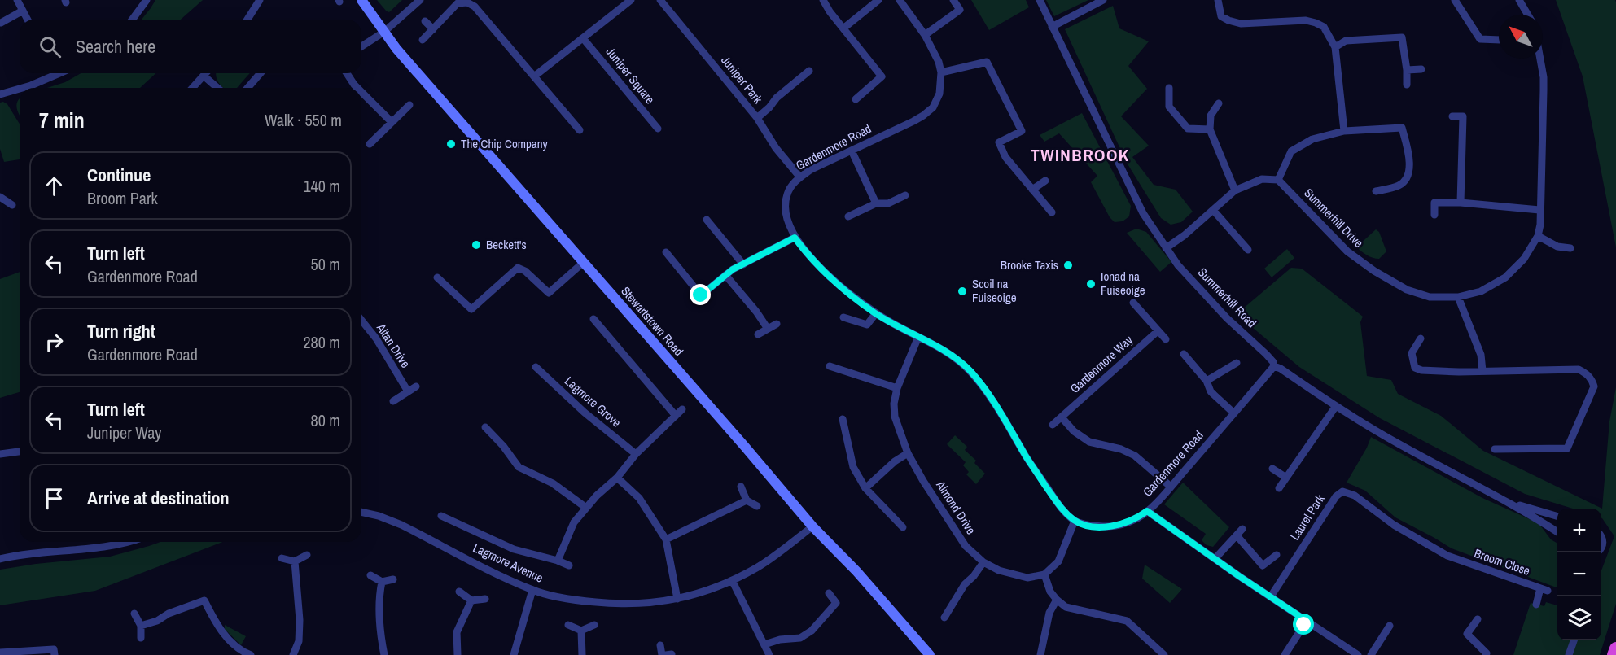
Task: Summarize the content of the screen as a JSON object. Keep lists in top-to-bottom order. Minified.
{"streets":{"main road":["Stewartstown Road"],"street":["Juniper Square","Juniper Park","Gardenmore Road","Summerhill Drive","Summerhill Road","Altan Drive","Gardenmore Way","Lagmore Grove","Almond Drive","Laurel Park","Broom Close","Lagmore Avenue"]},"crossings":[["Juniper Park","Gardenmore Road"],["Gardenmore Road","Summerhill Road"],["Gardenmore Road","Almond Drive"],["Stewartstown Road","Lagmore Avenue"],["Laurel Park","Broom Close"]],"districts":["TWINBROOK"],"places":["The Chip Company","Beckett's","Brooke Taxis","Ionad na Fuiseoige","Scoil na Fuiseoige"],"north":"top left","page":{"search":"Search here","heading":["7 min","Walk · 550 m"],"list":[["Continue","Broom Park","140 m"],["Turn left","Gardenmore Road","50 m"],["Turn right","Gardenmore Road","280 m"],["Turn left","Juniper Way","80 m"],"Arrive at destination"],"map_buttons":["+","−"]}}
